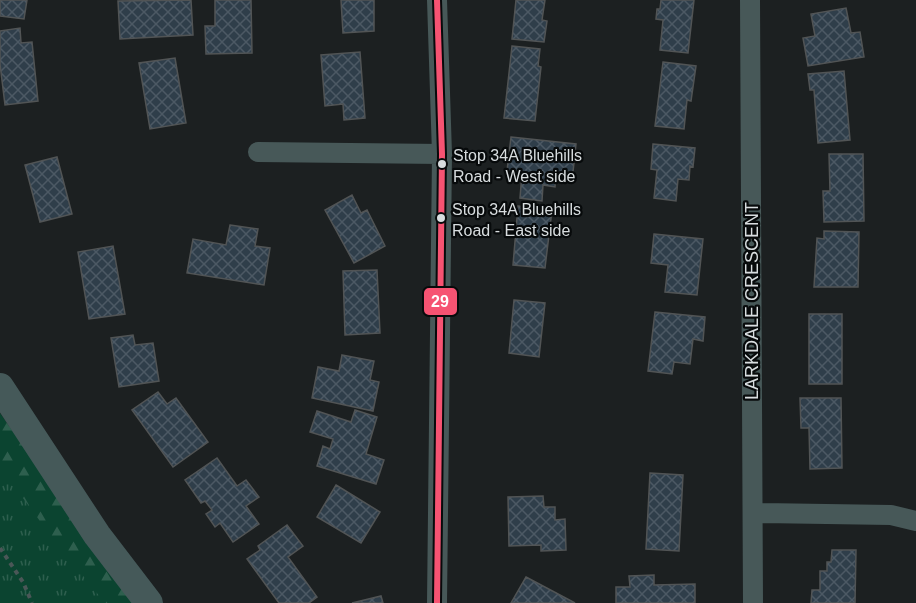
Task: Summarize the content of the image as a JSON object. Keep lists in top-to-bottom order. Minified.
{"streets":{"street":["LARKDALE CRESCENT"]},"places":["Stop 34A Bluehills Road - West side","Stop 34A Bluehills Road - East side"],"lines":["transit line 29"]}
